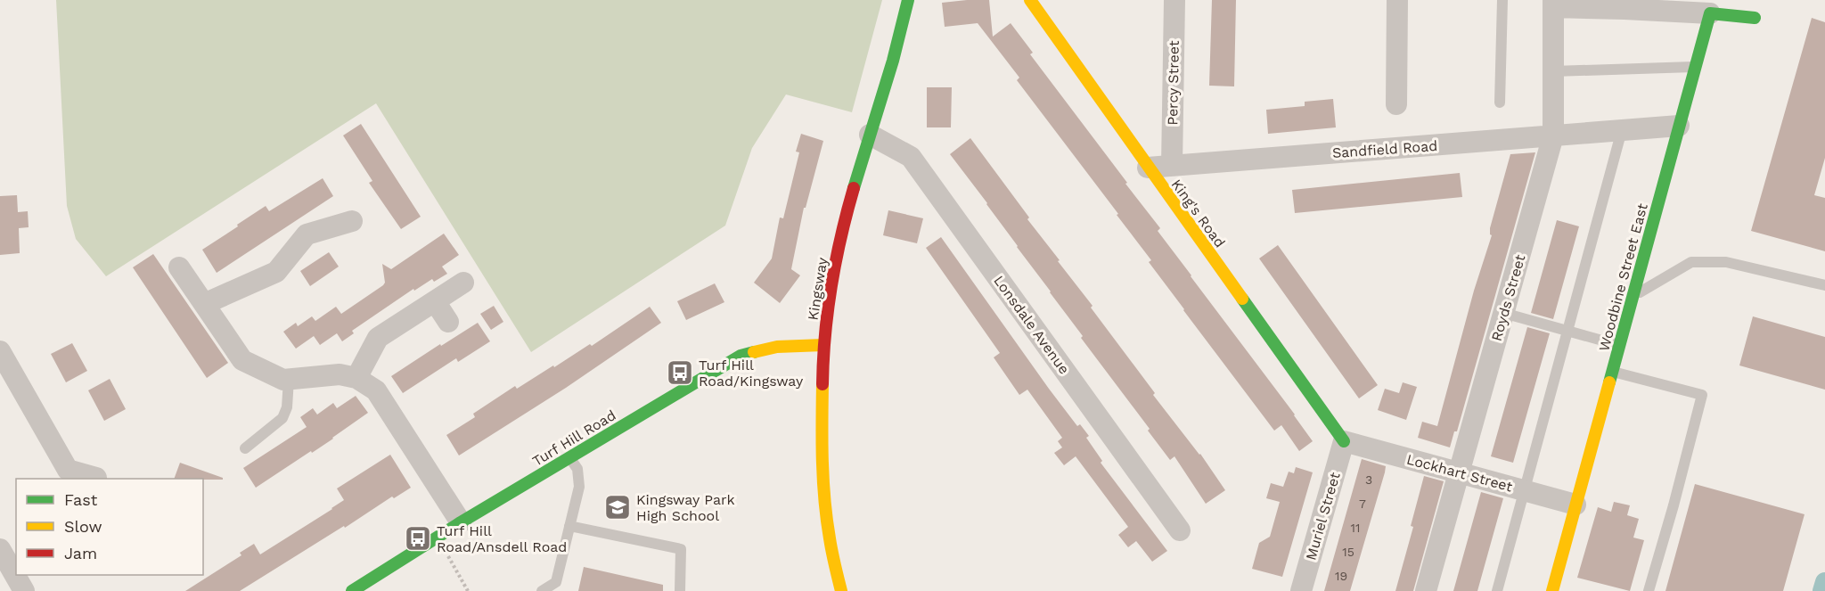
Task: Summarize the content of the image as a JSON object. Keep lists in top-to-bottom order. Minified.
{"streets":{"main road":["King's Road","Woodbine Street East","Kingsway","Turf Hill Road"],"street":["Percy Street","Sandfield Road","Royds Street","Lonsdale Avenue","Lockhart Street","Muriel Street"]},"crossings":[["Percy Street","Sandfield Road"],["Sandfield Road","King's Road"],["Sandfield Road","Woodbine Street East"],["Sandfield Road","Royds Street"],["King's Road","Lockhart Street"],["King's Road","Muriel Street"],["Woodbine Street East","Lockhart Street"],["Kingsway","Lonsdale Avenue"],["Kingsway","Turf Hill Road"],["Royds Street","Lockhart Street"],["Lockhart Street","Muriel Street"]],"places":{"bus stop":["Turf Hill Road/Kingsway","Turf Hill Road/Ansdell Road"],"school or university":["Kingsway Park High School"]},"house_numbers":["3","7","11","15","19"],"legend":["Fast","Slow","Jam"]}
